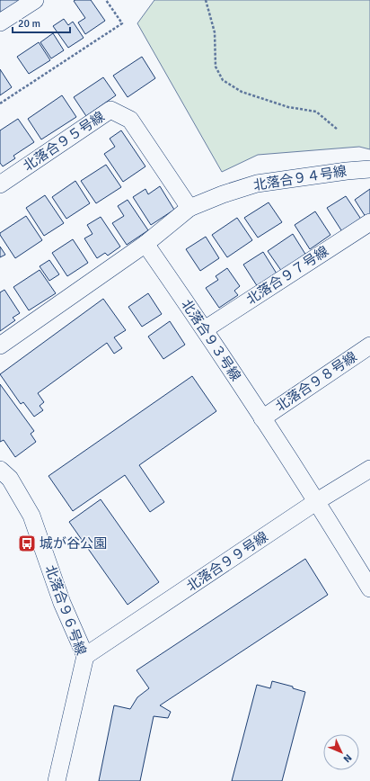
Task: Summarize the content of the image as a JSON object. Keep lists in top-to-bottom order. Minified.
{"streets":{"street":["北落合９５号線","北落合９４号線","北落合９７号線","北落合９３号線","北落合９８号線","北落合９９号線","北落合９６号線"]},"crossings":[["北落合９５号線","北落合９４号線"],["北落合９４号線","北落合９３号線"],["北落合９７号線","北落合９３号線"],["北落合９３号線","北落合９８号線"],["北落合９３号線","北落合９９号線"],["北落合９９号線","北落合９６号線"]],"places":{"bus stop":["城が谷公園"]},"scale_bar":"20 m","north":"bottom right"}
